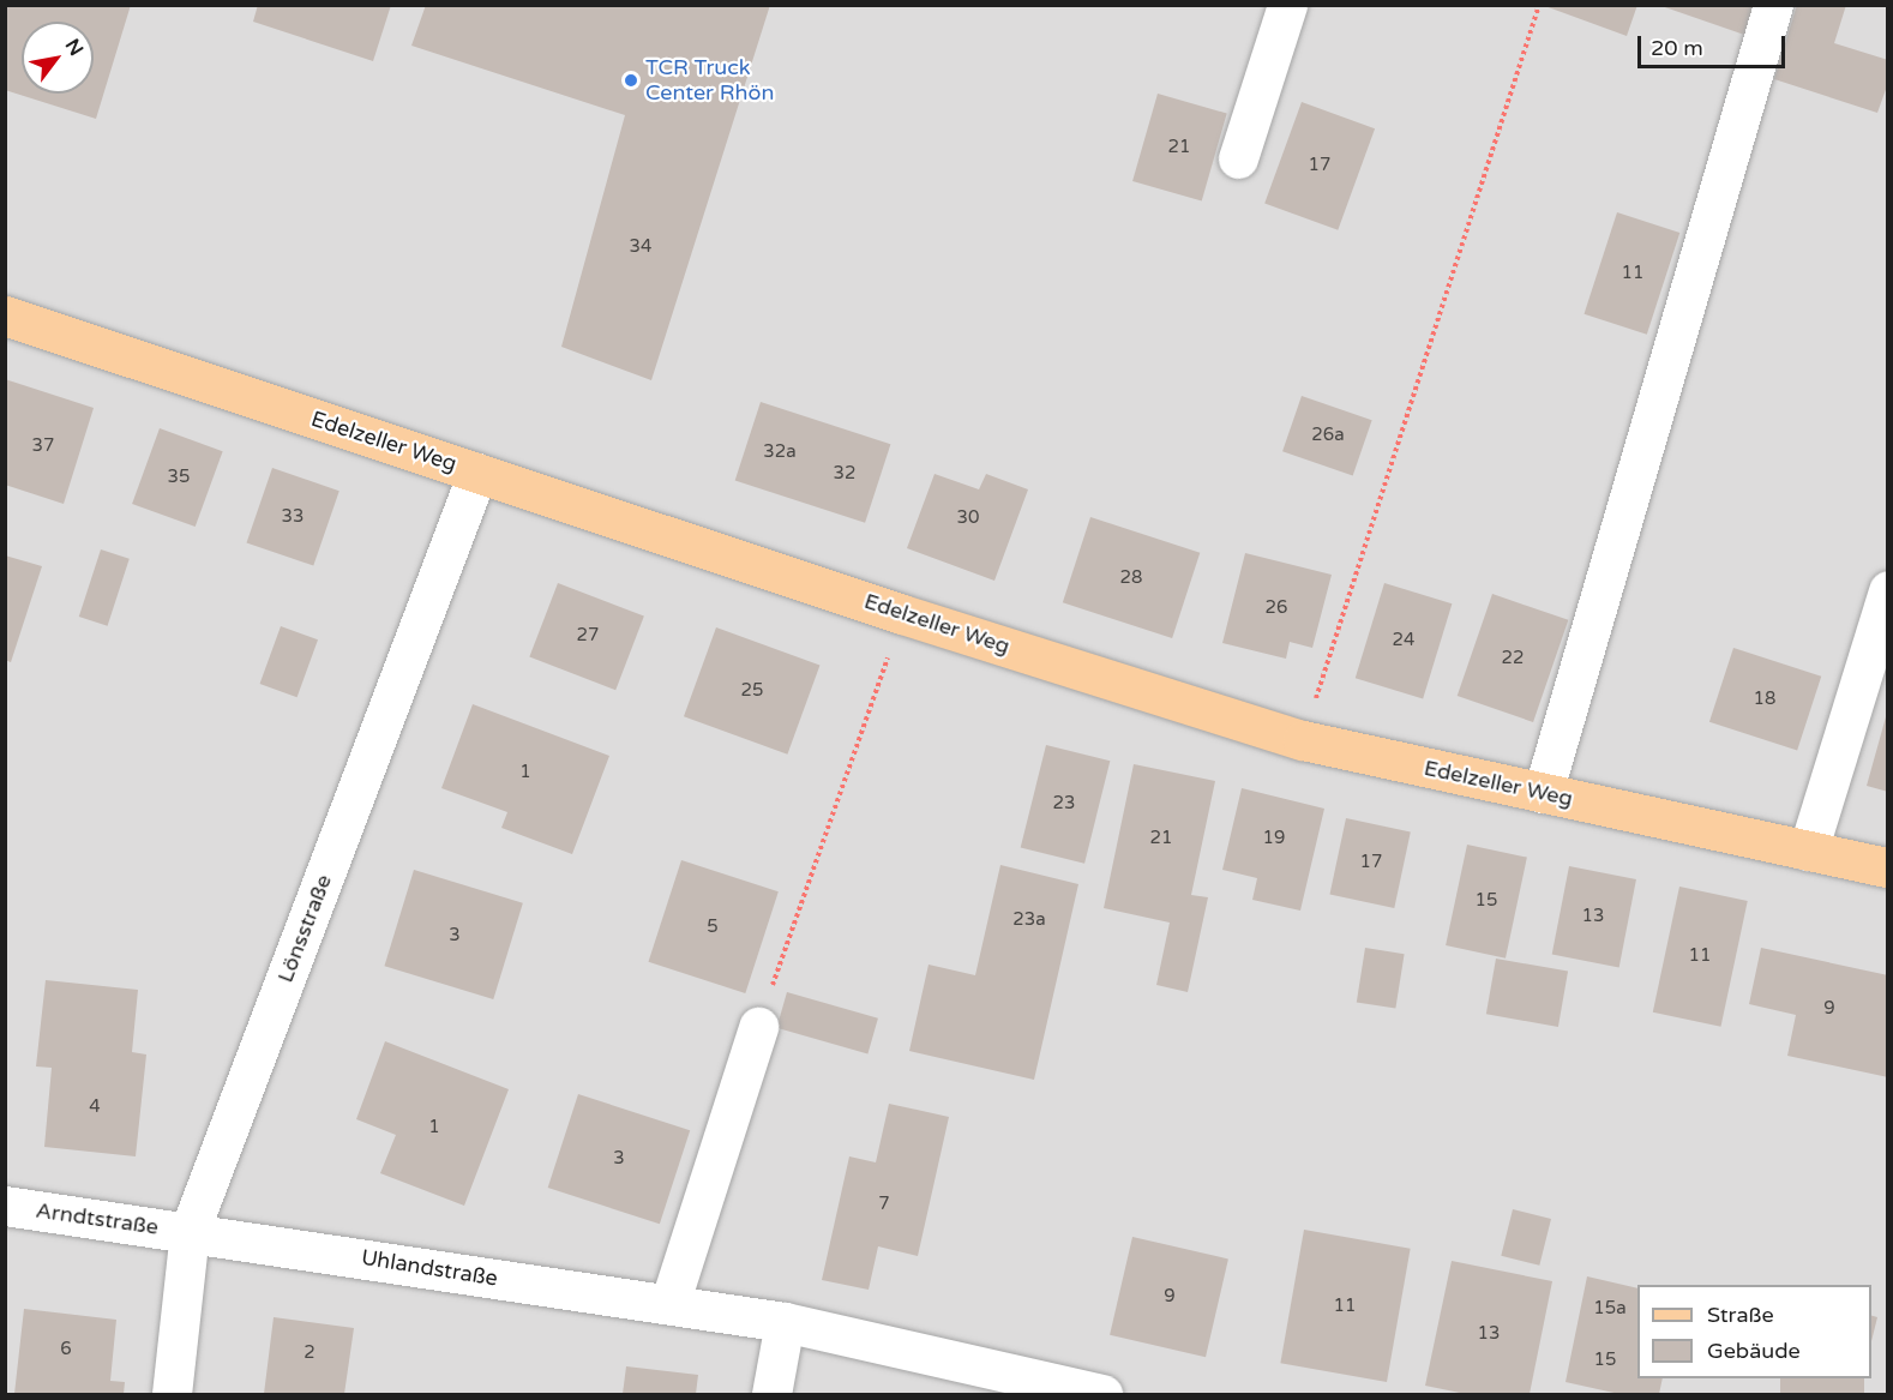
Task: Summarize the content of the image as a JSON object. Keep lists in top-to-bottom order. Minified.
{"streets":{"main road":["Edelzeller Weg"],"street":["Lönsstraße","Arndtstraße","Uhlandstraße"]},"crossings":[["Edelzeller Weg","Lönsstraße"],["Lönsstraße","Arndtstraße"],["Lönsstraße","Uhlandstraße"],["Arndtstraße","Uhlandstraße"]],"places":["TCR Truck Center Rhön"],"house_numbers":["21","17","34","11","26a","37","32a","32","35","33","30","28","26","27","24","22","25","18","1","23","21","19","17","15","13","23a","5","3","11","9","4","1","3","7","9","11","15a","13","6","2","15"],"legend":["Straße","Gebäude"],"scale_bar":"20 m","north":"top right"}
